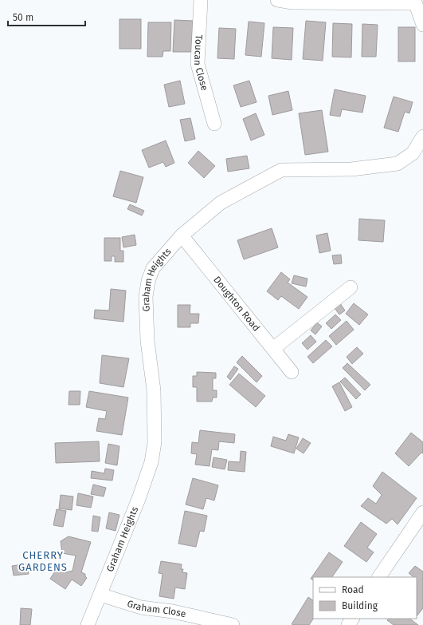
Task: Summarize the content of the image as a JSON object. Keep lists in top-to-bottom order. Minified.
{"streets":{"street":["Toucan Close","Graham Heights","Doughton Road","Graham Close"]},"crossings":[["Graham Heights","Doughton Road"],["Graham Heights","Graham Close"]],"districts":["CHERRY GARDENS"],"legend":["Road","Building"],"scale_bar":"50 m"}
